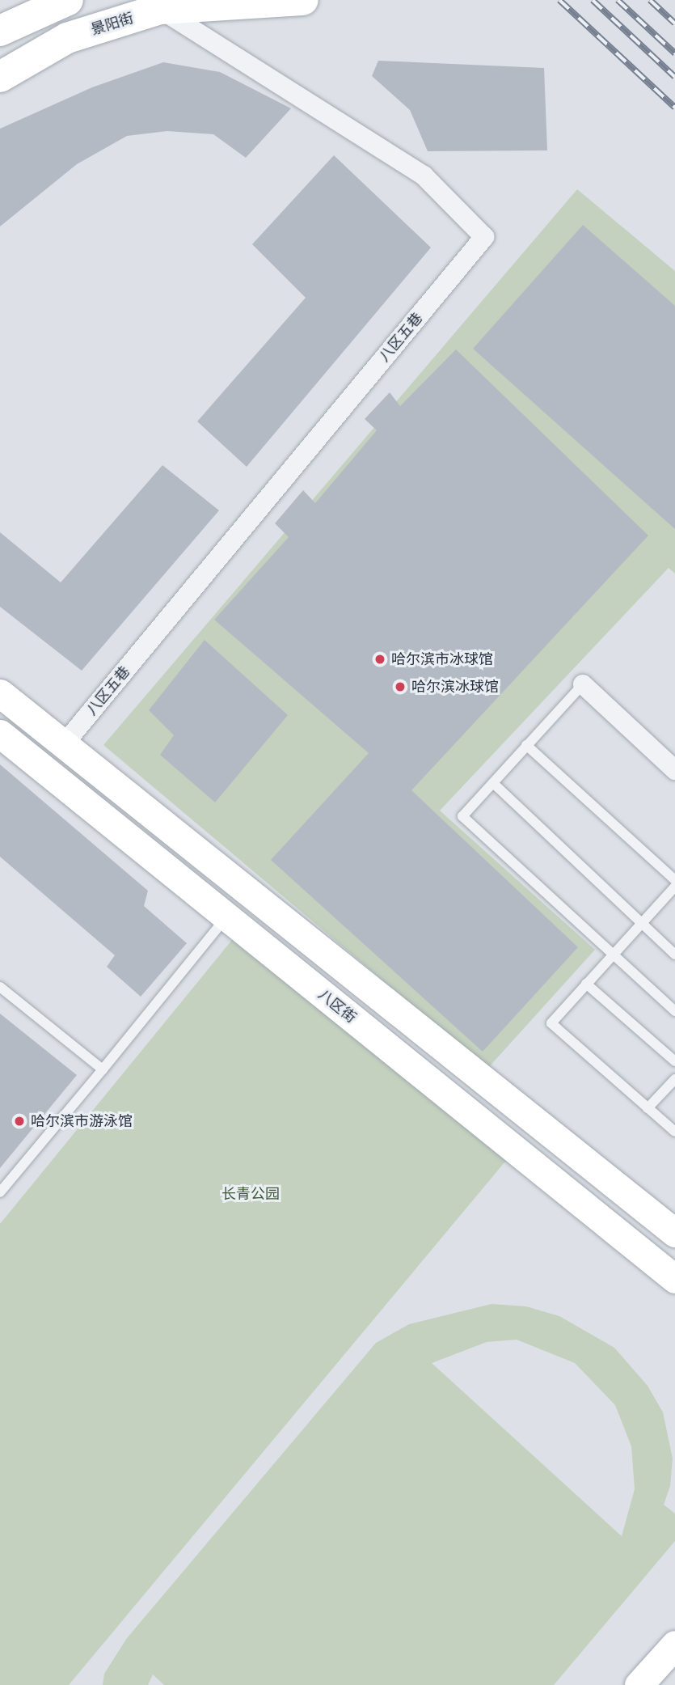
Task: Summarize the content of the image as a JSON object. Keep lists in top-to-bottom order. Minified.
{"streets":{"main road":["景阳街","八区街"],"street":["八区五巷"]},"crossings":[["景阳街","八区五巷"]],"parks":["长青公园"],"places":["哈尔滨市冰球馆","哈尔滨冰球馆","哈尔滨市游泳馆"]}
